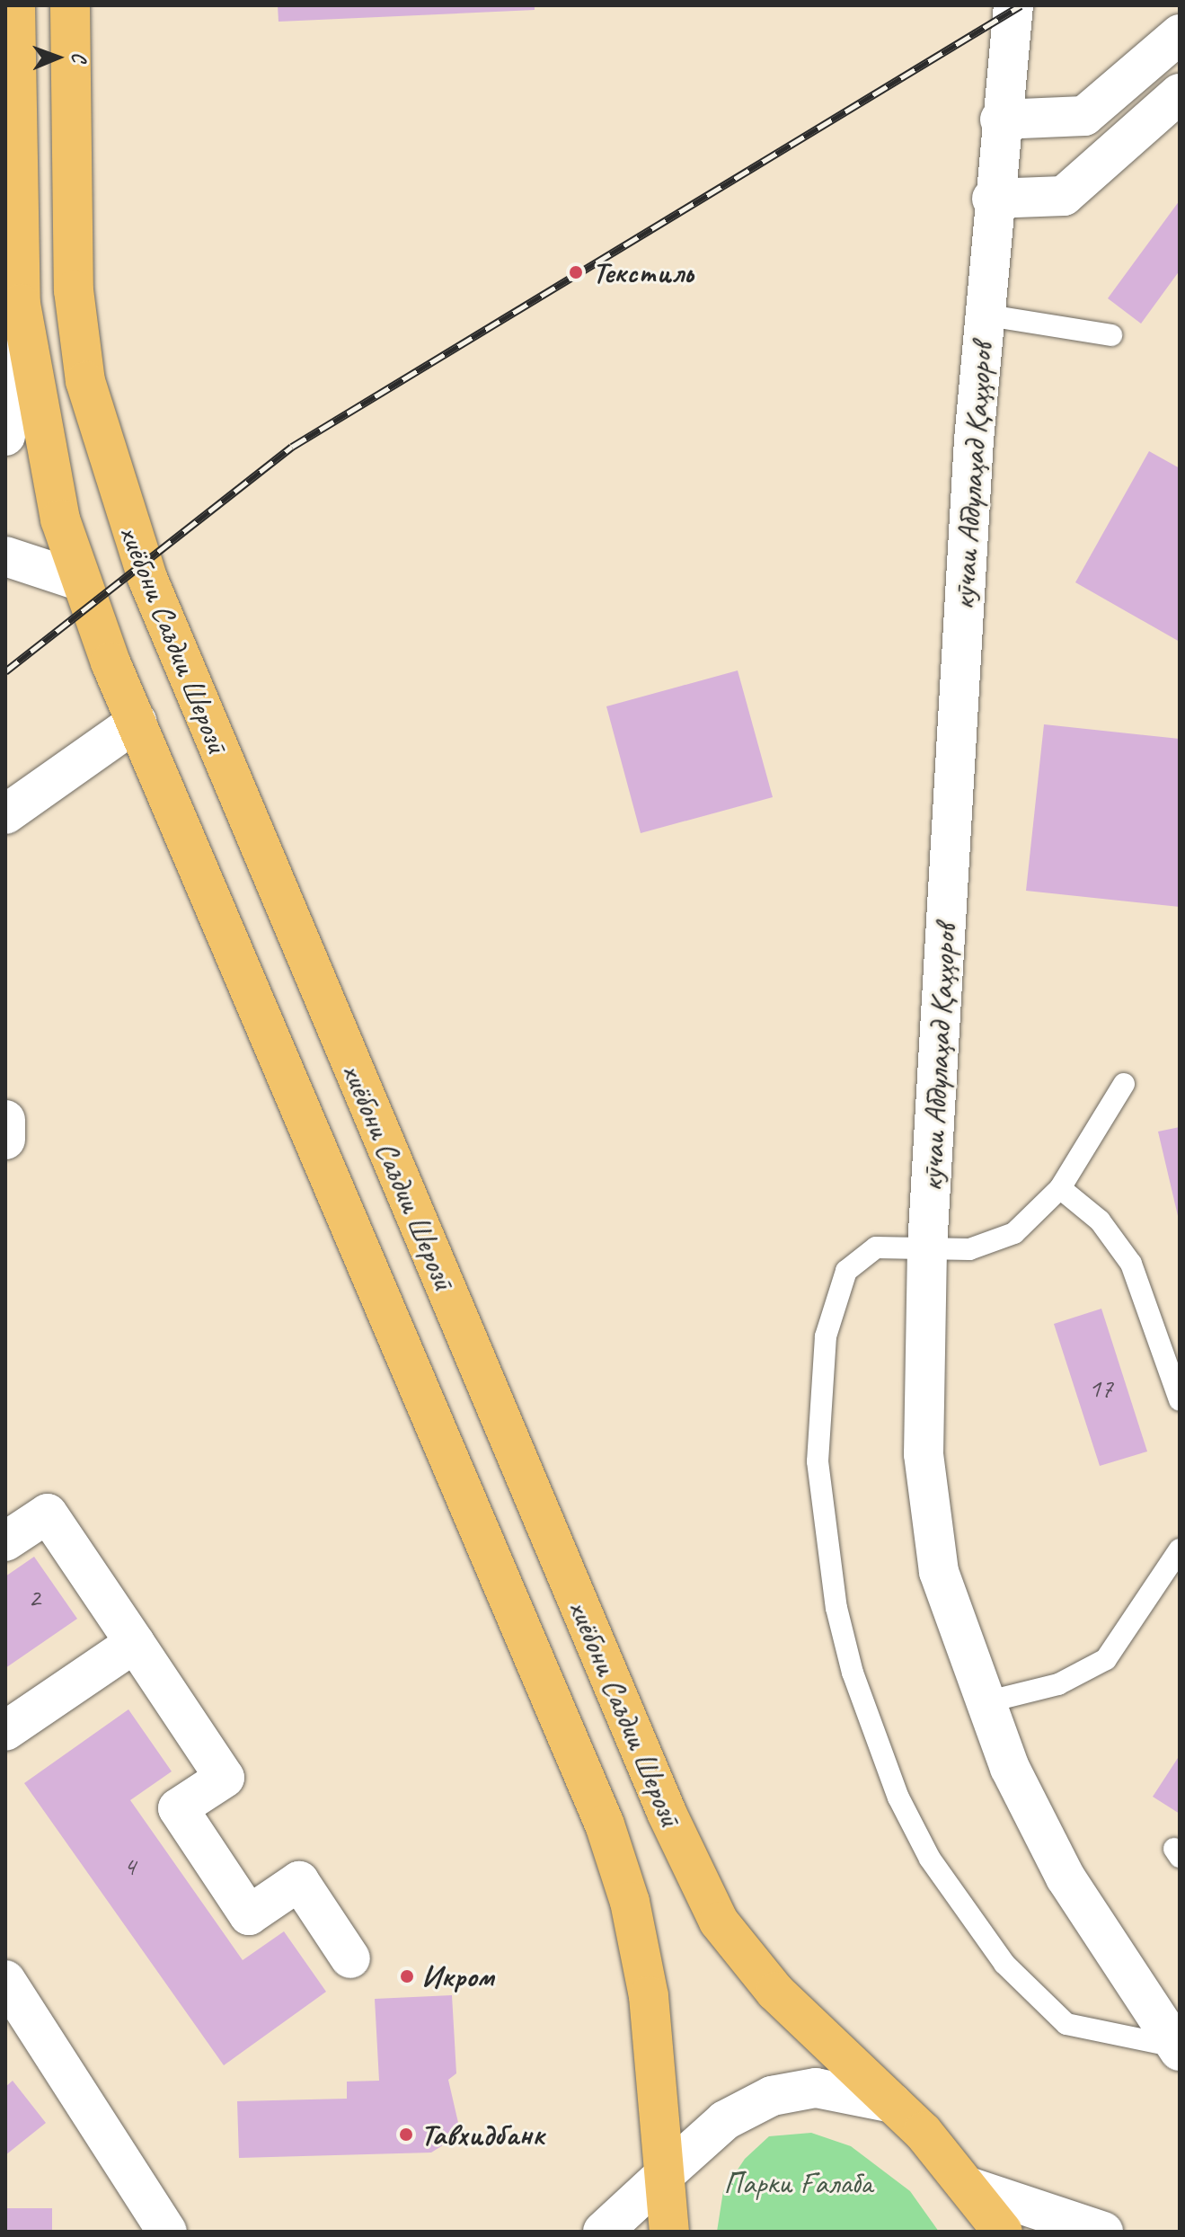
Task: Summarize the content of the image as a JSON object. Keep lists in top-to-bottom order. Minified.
{"streets":{"highway":["хиёбони Саъдии Шерозӣ"],"street":["кӯчаи Абдулаҳад Қаҳҳоров"]},"parks":["Парки Ғалаба"],"places":["Текстиль","Икром","Тавхидбанк"],"house_numbers":["17","2","4"],"north":"right"}
